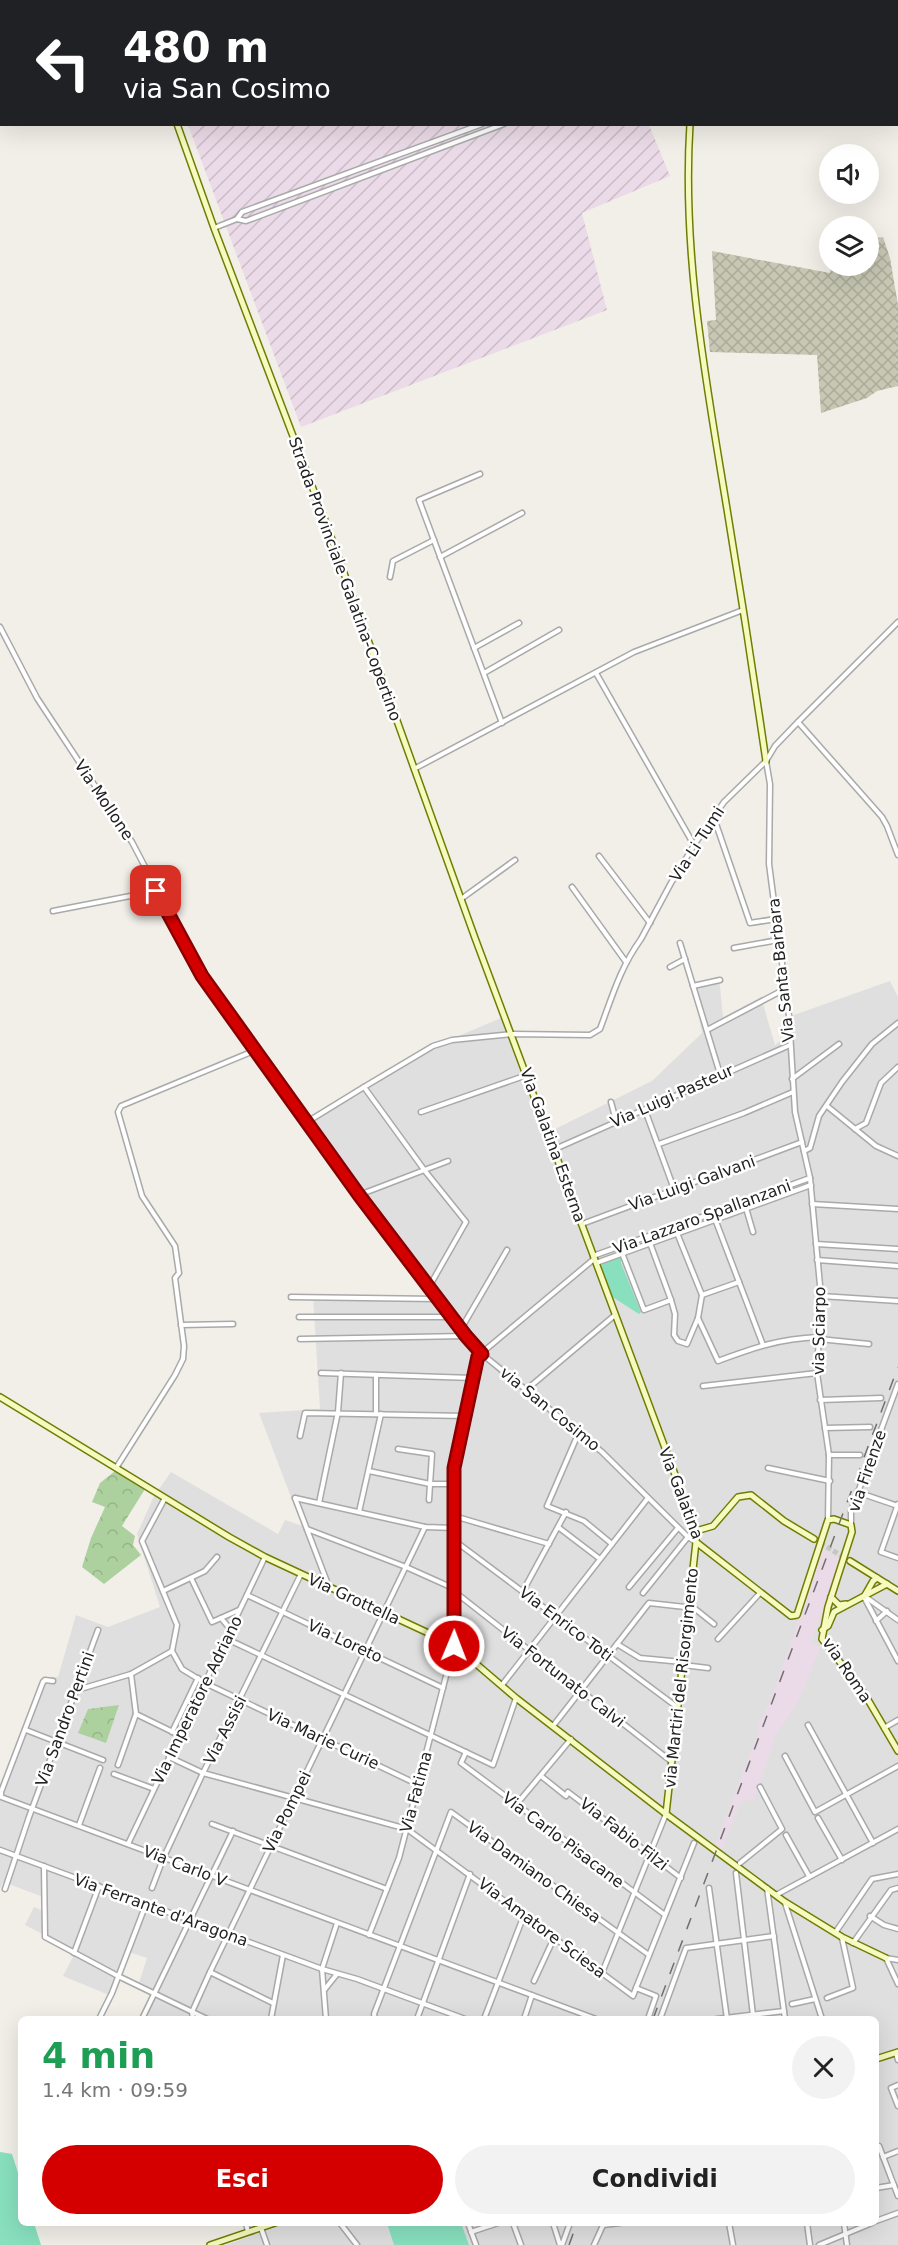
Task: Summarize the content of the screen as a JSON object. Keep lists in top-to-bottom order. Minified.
{"streets":{"street":["Strada Provinciale Galatina-Copertino","Via Mollone","Via Li Tumi","Via Santa Barbara","Via Luigi Pasteur","Via Galatina Esterna","Via Luigi Galvani","Via Lazzaro Spallanzani","via Sciarpo","via San Cosimo","via Firenze","Via Galatina","Via Grottella","Via Enrico Toti","Via Loreto","via Roma","Via Fortunato Calvi","via Martiri del Risorgimento","Via Imperatore Adriano","Via Sandro Pertini","Via Assisi","Via Marie Curie","Via Fatima","Via Pompei","Via Fabio Filzi","Via Carlo Pisacane","Via Carlo V","Via Damiano Chiesa","Via Ferrante d'Aragona","Via Amatore Sciesa"]},"crossings":[["Strada Provinciale Galatina-Copertino","Via Li Tumi"],["Strada Provinciale Galatina-Copertino","Via Galatina Esterna"],["Via Mollone","via San Cosimo"],["Via Li Tumi","Via Santa Barbara"],["Via Li Tumi","Via Galatina Esterna"],["Via Santa Barbara","Via Luigi Pasteur"],["Via Santa Barbara","Via Luigi Galvani"],["Via Santa Barbara","Via Lazzaro Spallanzani"],["Via Santa Barbara","via Sciarpo"],["Via Luigi Pasteur","Via Galatina Esterna"],["Via Galatina Esterna","Via Luigi Galvani"],["Via Galatina Esterna","Via Lazzaro Spallanzani"],["Via Galatina Esterna","Via Galatina"],["Via Lazzaro Spallanzani","via Sciarpo"],["Via Lazzaro Spallanzani","Via Galatina"],["via Sciarpo","Via Galatina"],["via San Cosimo","Via Galatina"],["via San Cosimo","via Martiri del Risorgimento"],["via San Cosimo","Via Fatima"],["via Firenze","via Roma"],["Via Galatina","via Martiri del Risorgimento"],["Via Grottella","via Martiri del Risorgimento"],["Via Grottella","Via Imperatore Adriano"],["Via Grottella","Via Assisi"],["Via Grottella","Via Fatima"],["Via Grottella","Via Pompei"],["Via Enrico Toti","via Martiri del Risorgimento"],["Via Enrico Toti","Via Fatima"],["Via Loreto","Via Imperatore Adriano"],["Via Loreto","Via Assisi"],["Via Loreto","Via Fatima"],["Via Loreto","Via Pompei"],["Via Fortunato Calvi","via Martiri del Risorgimento"],["Via Fortunato Calvi","Via Fatima"],["Via Fortunato Calvi","Via Pompei"],["Via Imperatore Adriano","Via Marie Curie"],["Via Imperatore Adriano","Via Carlo V"],["Via Sandro Pertini","Via Carlo V"],["Via Sandro Pertini","Via Ferrante d'Aragona"],["Via Assisi","Via Marie Curie"],["Via Assisi","Via Carlo V"],["Via Marie Curie","Via Fatima"],["Via Marie Curie","Via Pompei"],["Via Fatima","Via Carlo V"],["Via Fatima","Via Amatore Sciesa"],["Via Pompei","Via Carlo V"],["Via Pompei","Via Ferrante d'Aragona"],["Via Damiano Chiesa","Via Amatore Sciesa"]],"page":{"turn":["480 m","via San Cosimo"],"heading":["4 min","1.4 km · 09:59"],"buttons":["Esci","Condividi"]}}
